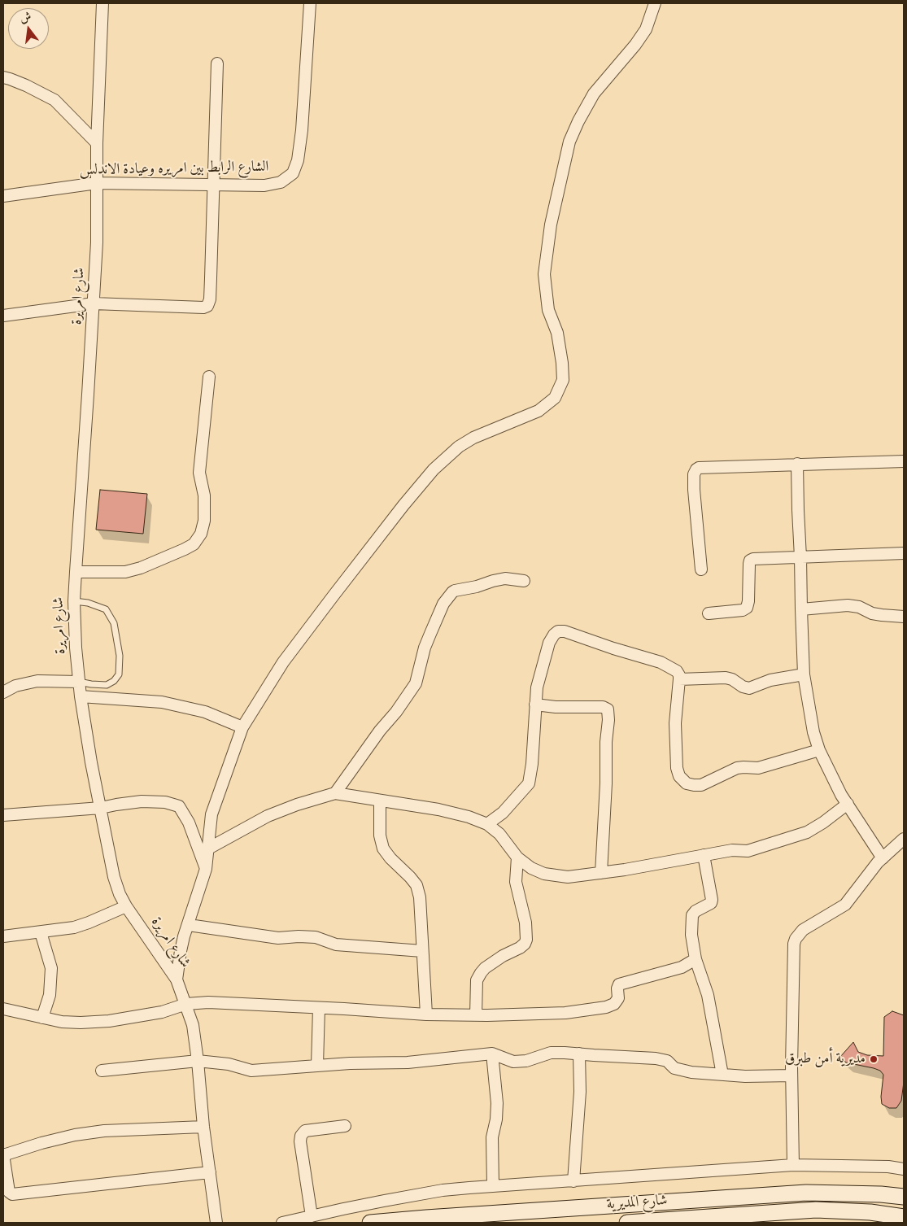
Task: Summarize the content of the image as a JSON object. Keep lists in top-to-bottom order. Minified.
{"streets":{"main road":["شارع المديرية"],"street":["الشارع الرابط بين امريره وعيادة الاندلس","شارع امريرة"]},"crossings":[["الشارع الرابط بين امريره وعيادة الاندلس","شارع امريرة"]],"places":["مديرية أمن طبرق"],"north":"top"}
